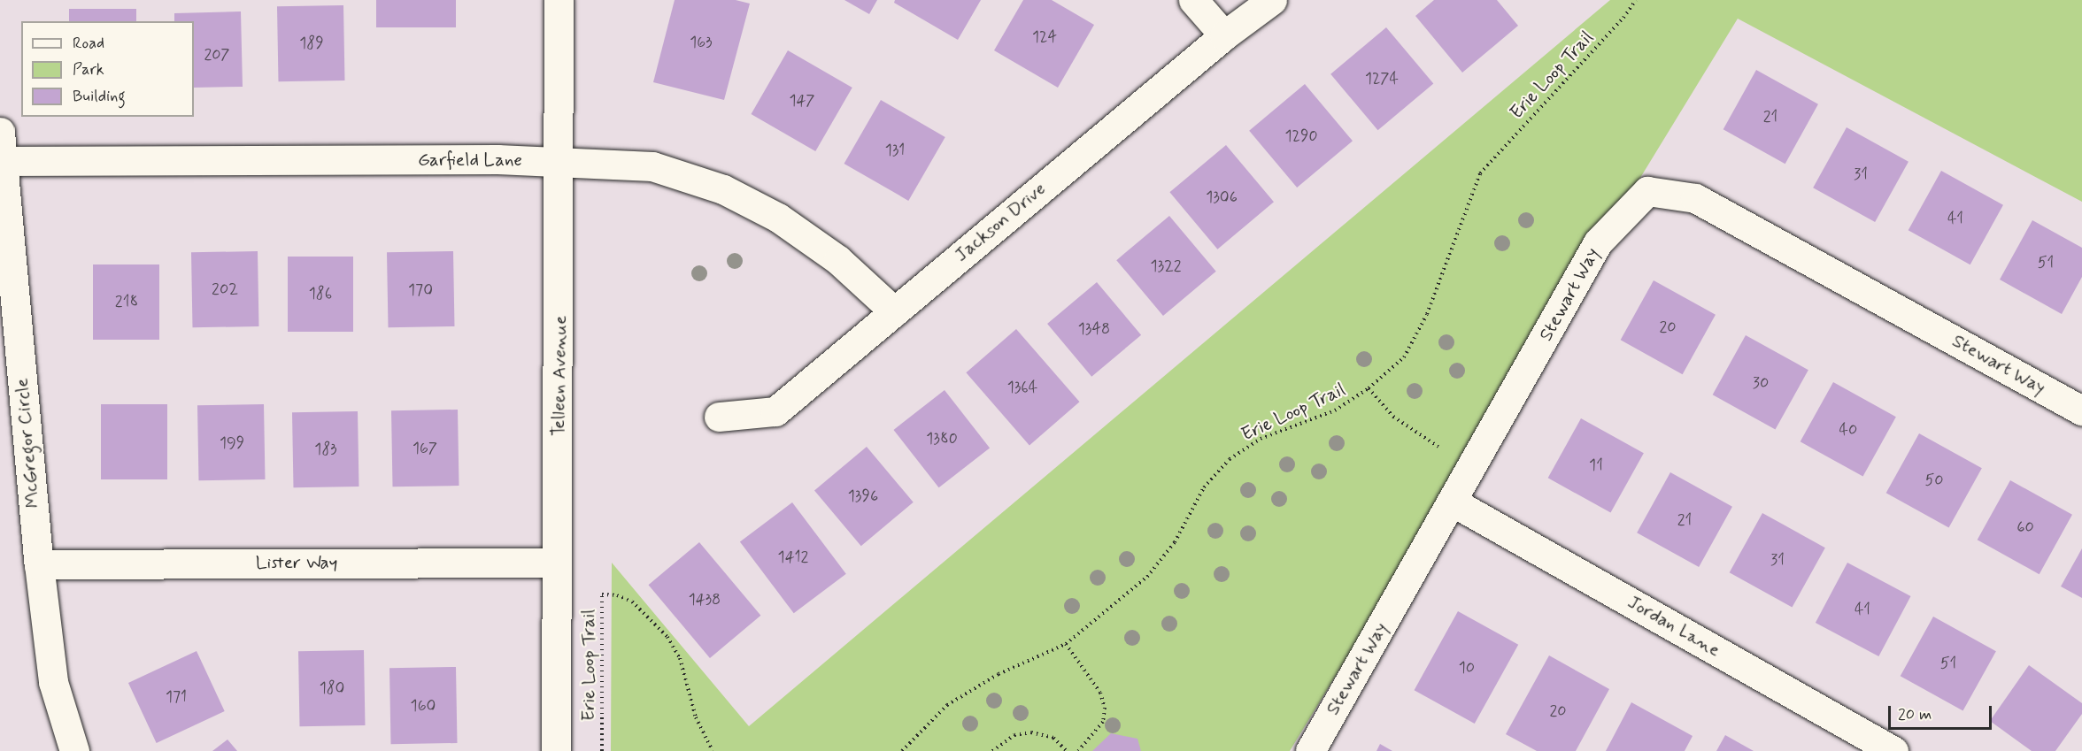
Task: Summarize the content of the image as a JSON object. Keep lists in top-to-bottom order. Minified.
{"streets":{"street":["Garfield Lane","Jackson Drive","Stewart Way","Telleen Avenue","McGregor Circle","Lister Way","Jordan Lane"],"path":["Erie Loop Trail"]},"crossings":[["Garfield Lane","Jackson Drive"],["Garfield Lane","Telleen Avenue"],["Garfield Lane","McGregor Circle"],["Stewart Way","Jordan Lane"],["Telleen Avenue","Lister Way"],["McGregor Circle","Lister Way"]],"house_numbers":["124","163","189","207","1274","147","21","1290","131","31","1306","41","51","1322","202","170","186","218","20","1348","30","1364","40","1380","199","167","183","11","50","1396","21","60","1412","31","1438","41","51","10","180","171","160","20"],"legend":["Road","Park","Building"],"scale_bar":"20 m"}
